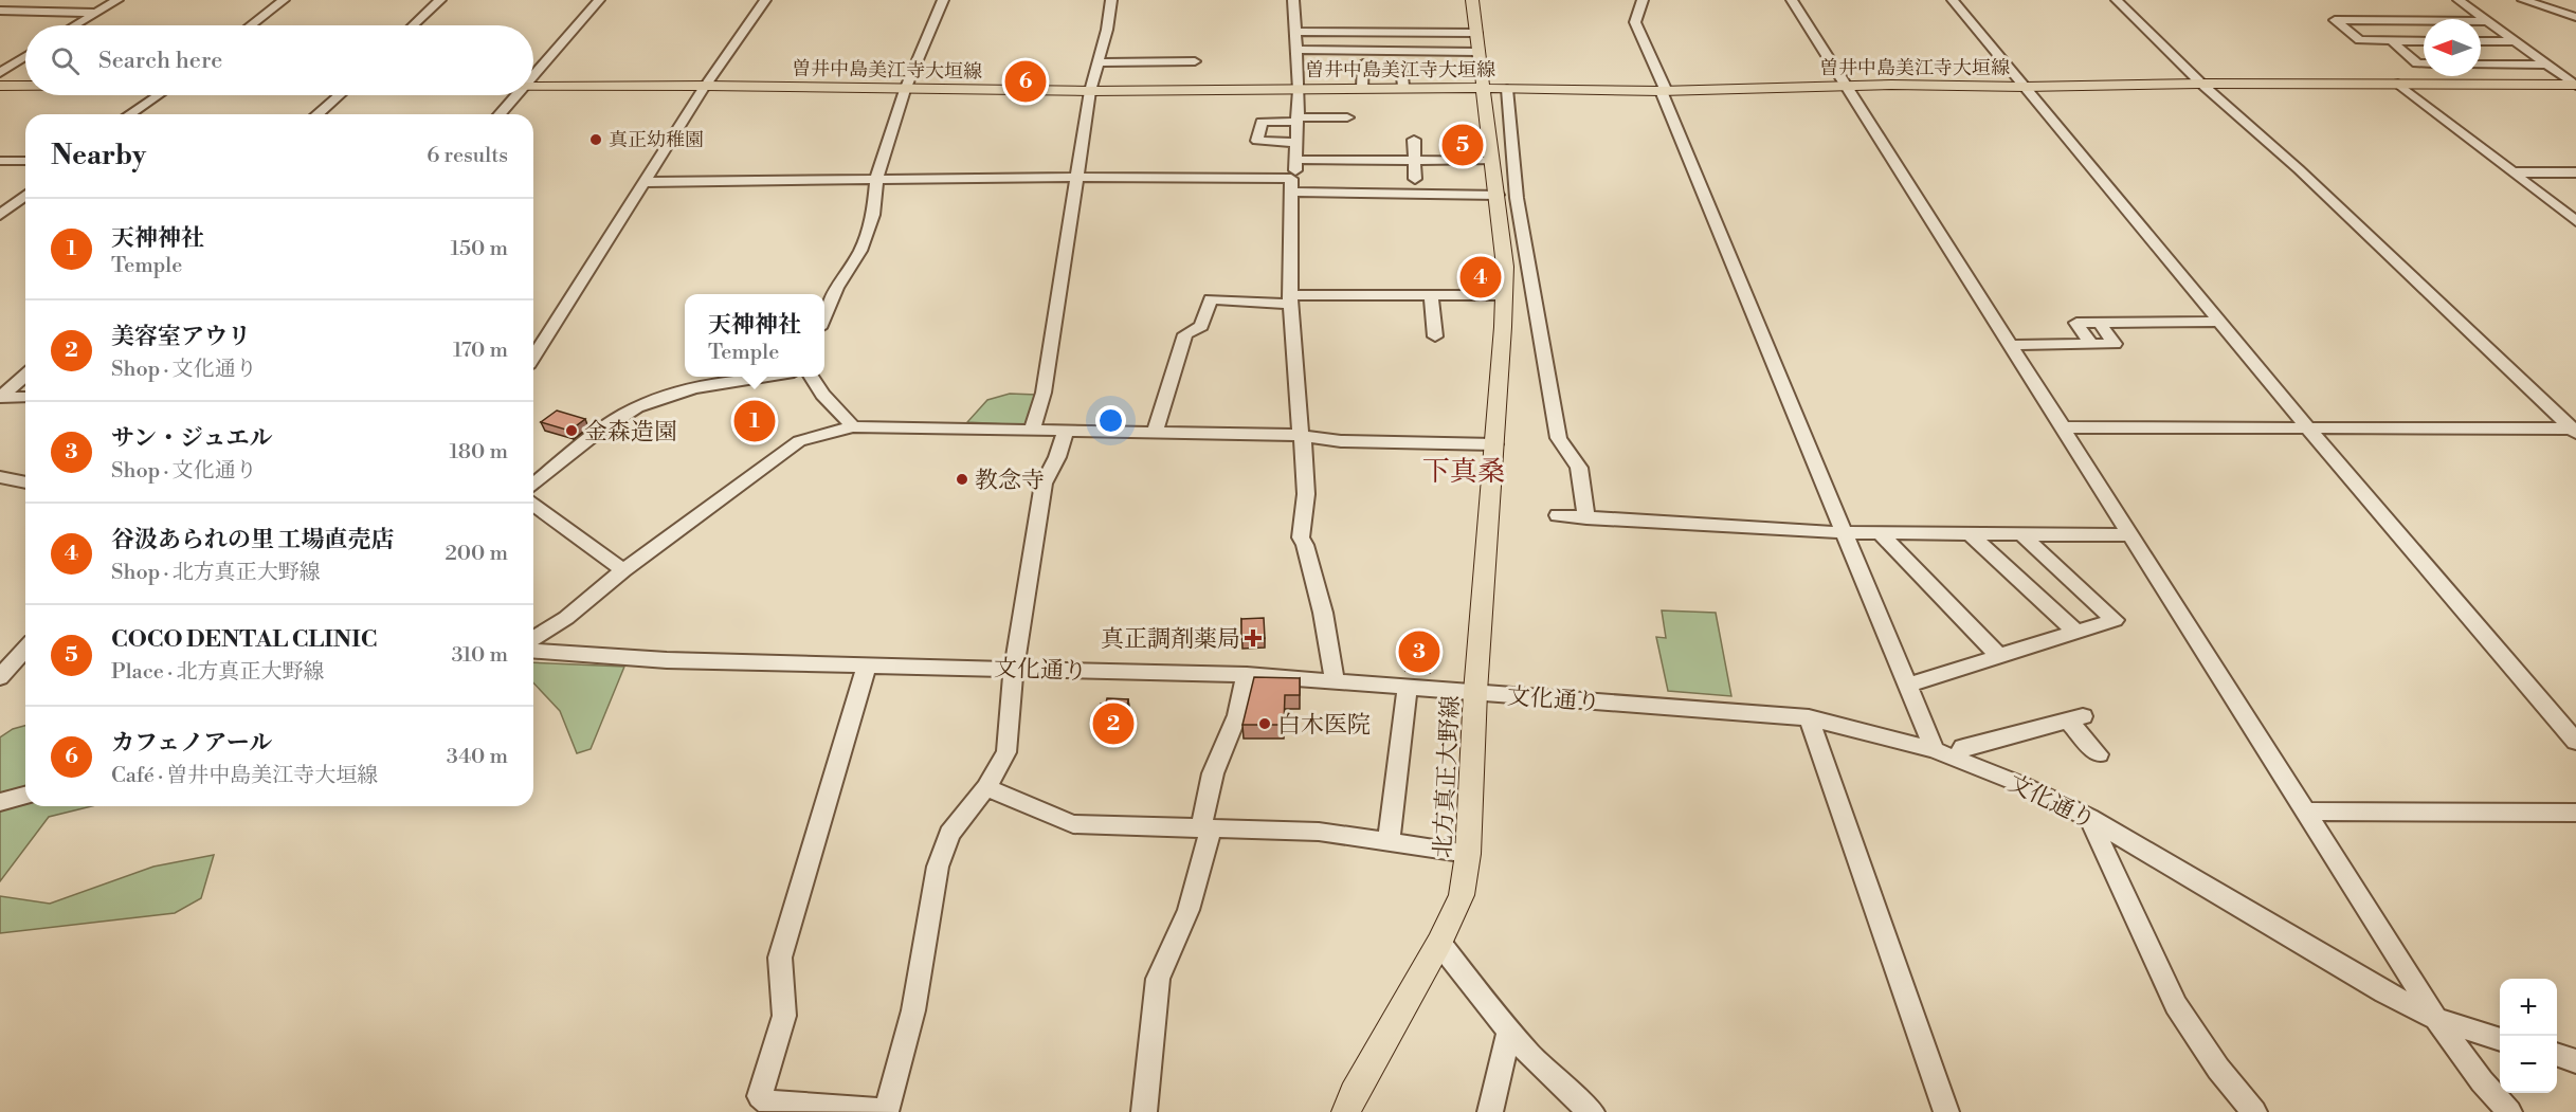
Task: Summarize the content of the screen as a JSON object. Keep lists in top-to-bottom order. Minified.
{"streets":{"main road":["曽井中島美江寺大垣線","北方真正大野線"],"street":["文化通り"]},"crossings":[["曽井中島美江寺大垣線","北方真正大野線"],["文化通り","北方真正大野線"]],"districts":["下真桑"],"places":{"other":["真正幼稚園","金森造園","教念寺","白木医院"],"health":["真正調剤薬局"]},"north":"left","page":{"search":"Search here","pins":["6","5","4","1","3","2"],"heading":["Nearby","6 results"],"list":[{"mark":"1","name":"天神神社","note":"Temple","value":"150 m"},{"mark":"2","name":"美容室アウリ","note":"Shop · 文化通り","value":"170 m"},{"mark":"3","name":"サン・ジュエル","note":"Shop · 文化通り","value":"180 m"},{"mark":"4","name":"谷汲あられの里 工場直売店","note":"Shop · 北方真正大野線","value":"200 m"},{"mark":"5","name":"COCO DENTAL CLINIC","note":"Place · 北方真正大野線","value":"310 m"},{"mark":"6","name":"カフェノアール","note":"Café · 曽井中島美江寺大垣線","value":"340 m"}],"popup":["天神神社","Temple"],"map_buttons":["+","−"]}}
